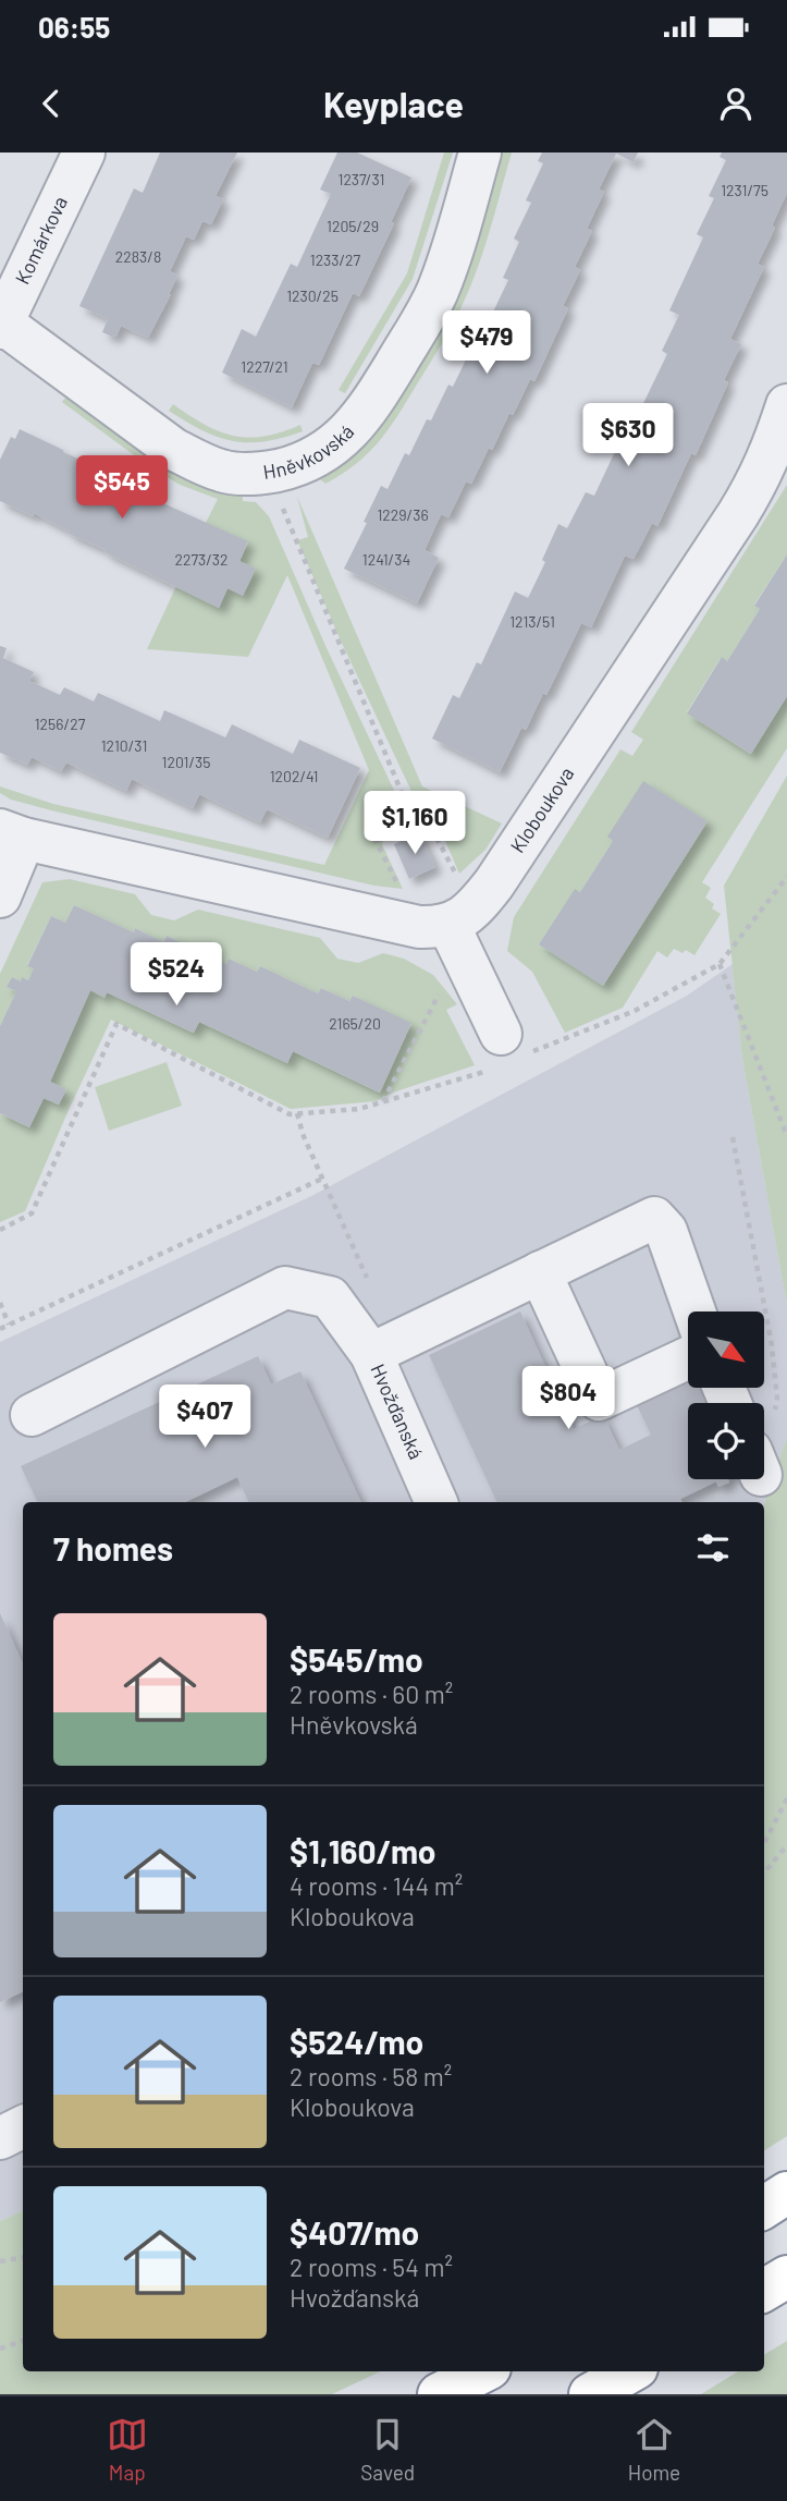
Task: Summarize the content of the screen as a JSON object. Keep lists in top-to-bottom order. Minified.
{"streets":{"street":["Komárkova","Hněvkovská","Kloboukova","Hvožďanská"]},"crossings":[["Komárkova","Hněvkovská"]],"house_numbers":["1237/31","1231/75","1205/29","2283/8","1233/27","1230/25","1227/21","1229/36","2273/32","1241/34","1213/51","1256/27","1210/31","1201/35","1202/41","2165/20"],"north":"bottom right","page":{"status":"06:55","header":"Keyplace","price":["$479","$630","$545","$1,160","$524","$804","$407"],"heading":"7 homes","list":[{"name":"$545/mo","note":"2 rooms · 60 m² · Hněvkovská"},{"name":"$1,160/mo","note":"4 rooms · 144 m² · Kloboukova"},{"name":"$524/mo","note":"2 rooms · 58 m² · Kloboukova"},{"name":"$407/mo","note":"2 rooms · 54 m² · Hvožďanská"}],"tabs":["Map","Saved","Home"]}}
